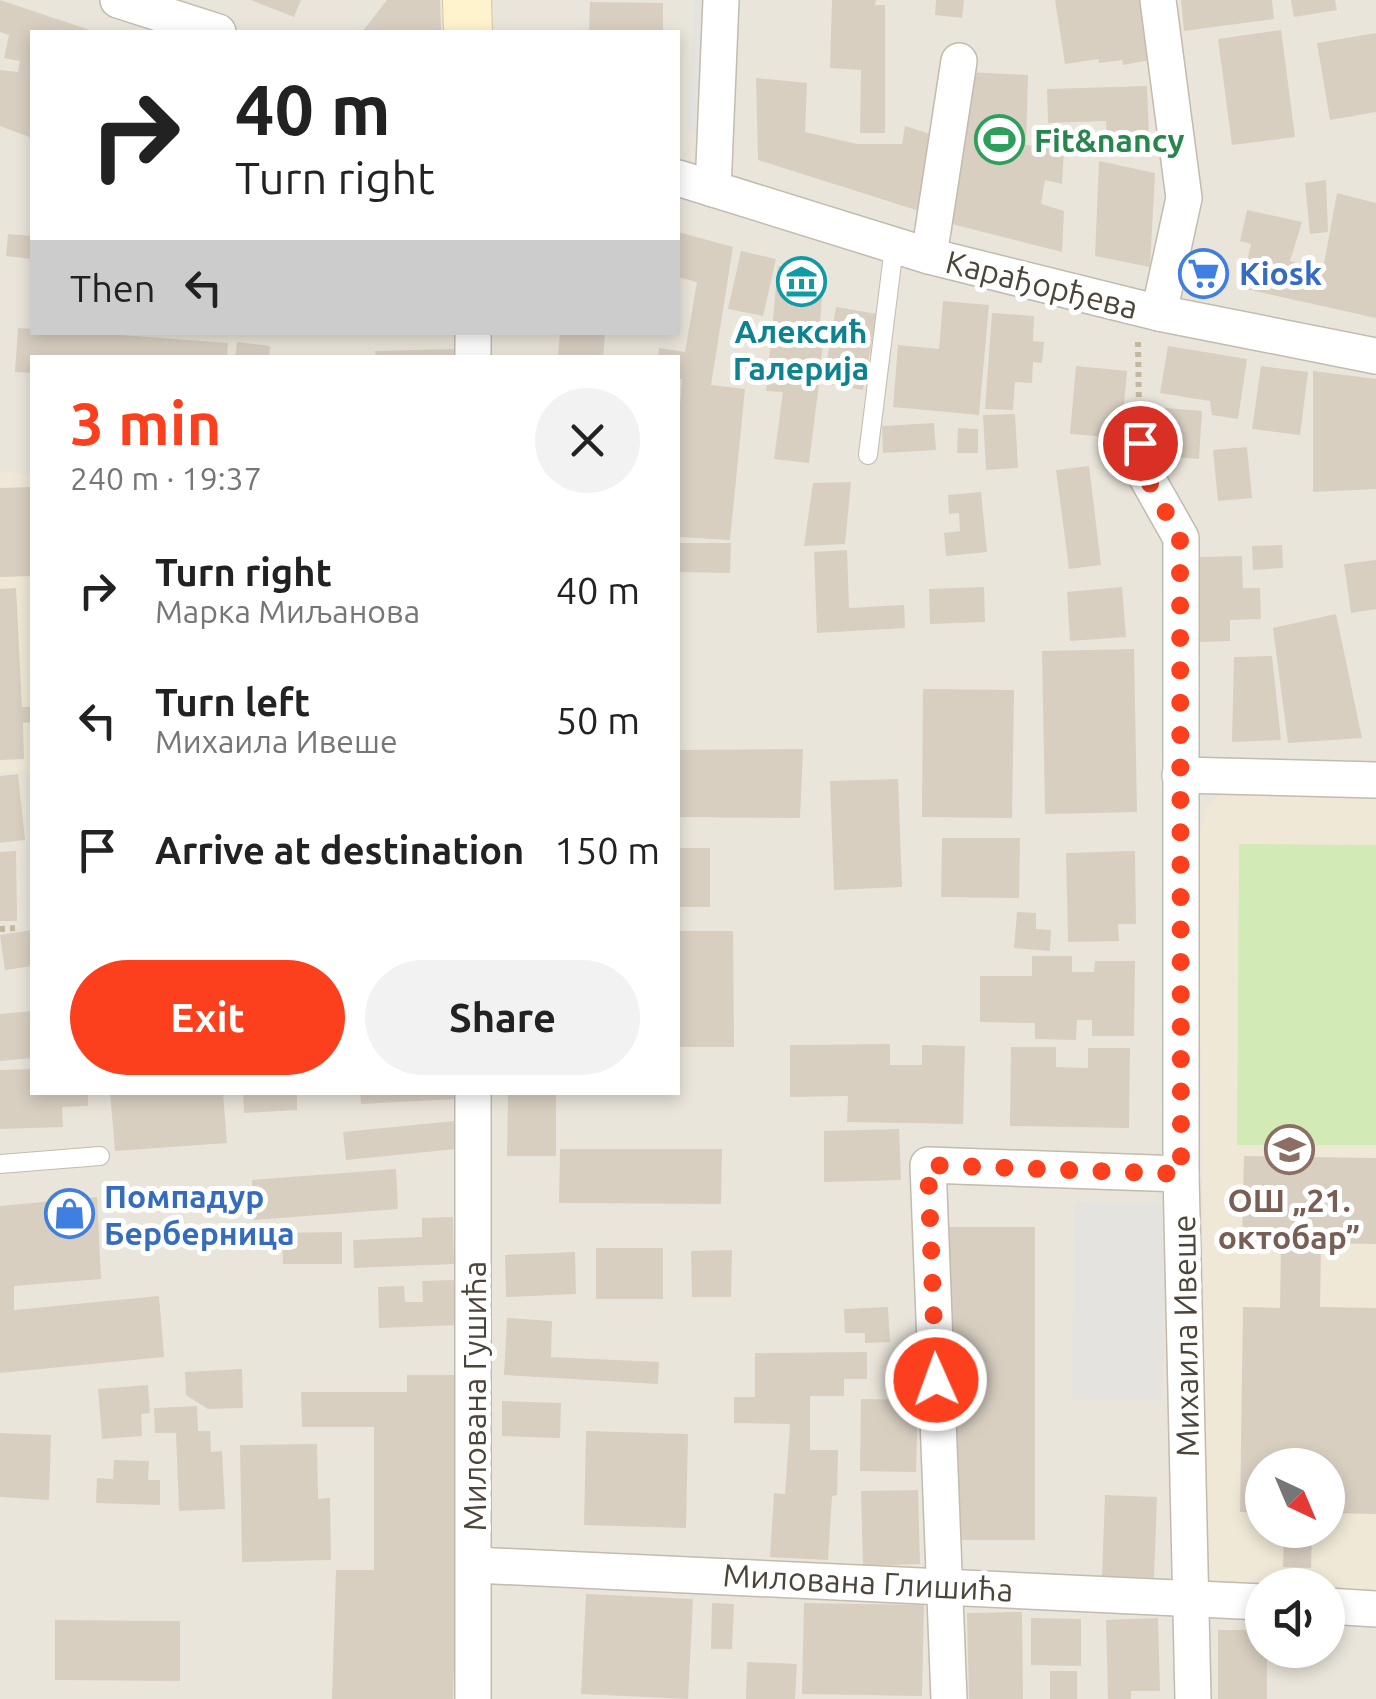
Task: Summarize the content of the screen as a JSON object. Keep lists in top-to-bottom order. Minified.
{"streets":{"street":["Карађорђева","Михаила Ивеше","Милована Гушића","Милована Глишића"]},"crossings":[["Михаила Ивеше","Милована Глишића"],["Милована Гушића","Милована Глишића"]],"places":{"sports":["Fit&nancy"],"supermarket":["Kiosk"],"museum":["Алексић Галерија"],"school or university":["ОШ „21. октобар”"],"shop":["Помпадур Берберница"]},"north":"bottom right","page":{"turn":["40 m","Turn right"],"then":"Then","heading":["3 min","240 m · 19:37"],"list":[{"name":"Turn right","note":"Марка Миљанова","value":"40 m"},{"name":"Turn left","note":"Михаила Ивеше","value":"50 m"},{"name":"Arrive at destination","value":"150 m"}],"buttons":["Exit","Share"]}}
